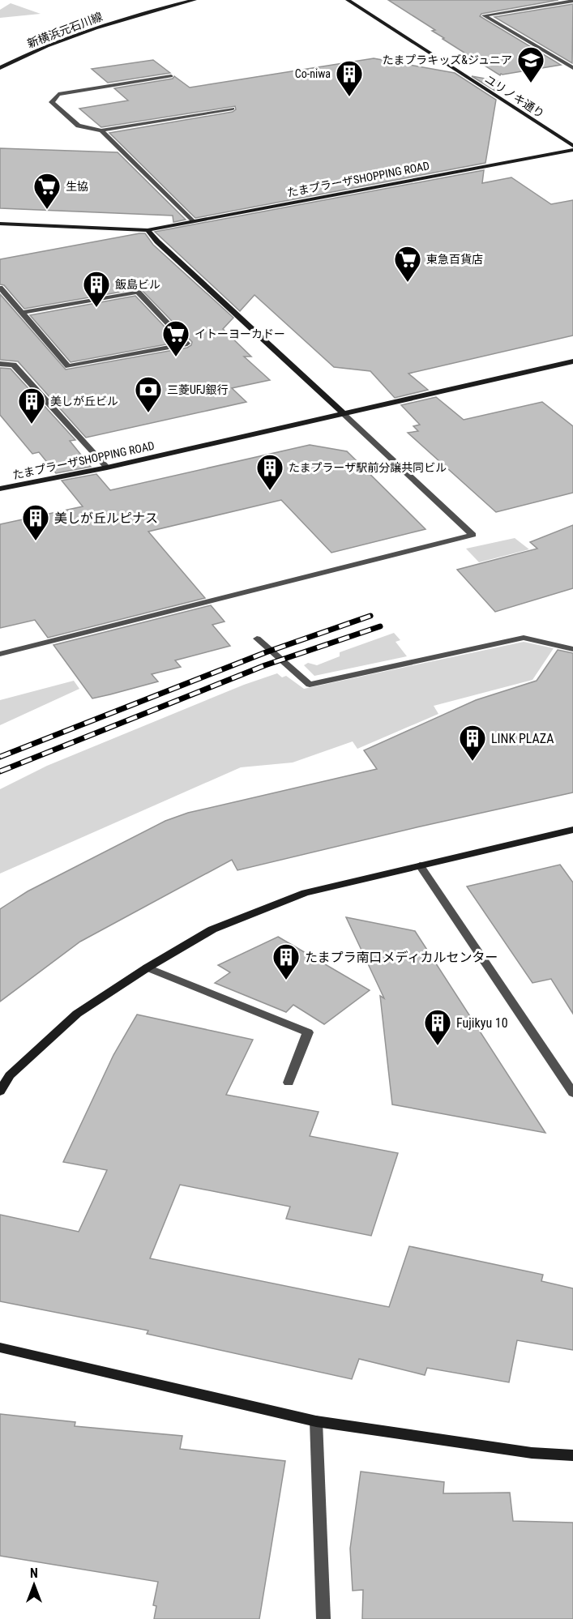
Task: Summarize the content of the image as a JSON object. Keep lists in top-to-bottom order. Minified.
{"streets":{"street":["新横浜元石川線","ユリノキ通り","たまプラーザSHOPPING ROAD"]},"places":{"school or university":["たまプラキッズ&ジュニア"],"building":["Co-niwa","飯島ビル","美しが丘ビル","たまプラーザ駅前分譲共同ビル","美しが丘ルピナス","LINK PLAZA","たまプラ南口メディカルセンター","Fujikyu 10"],"supermarket":["生協","東急百貨店","イトーヨーカドー"],"bank":["三菱UFJ銀行"]},"north":"top"}
